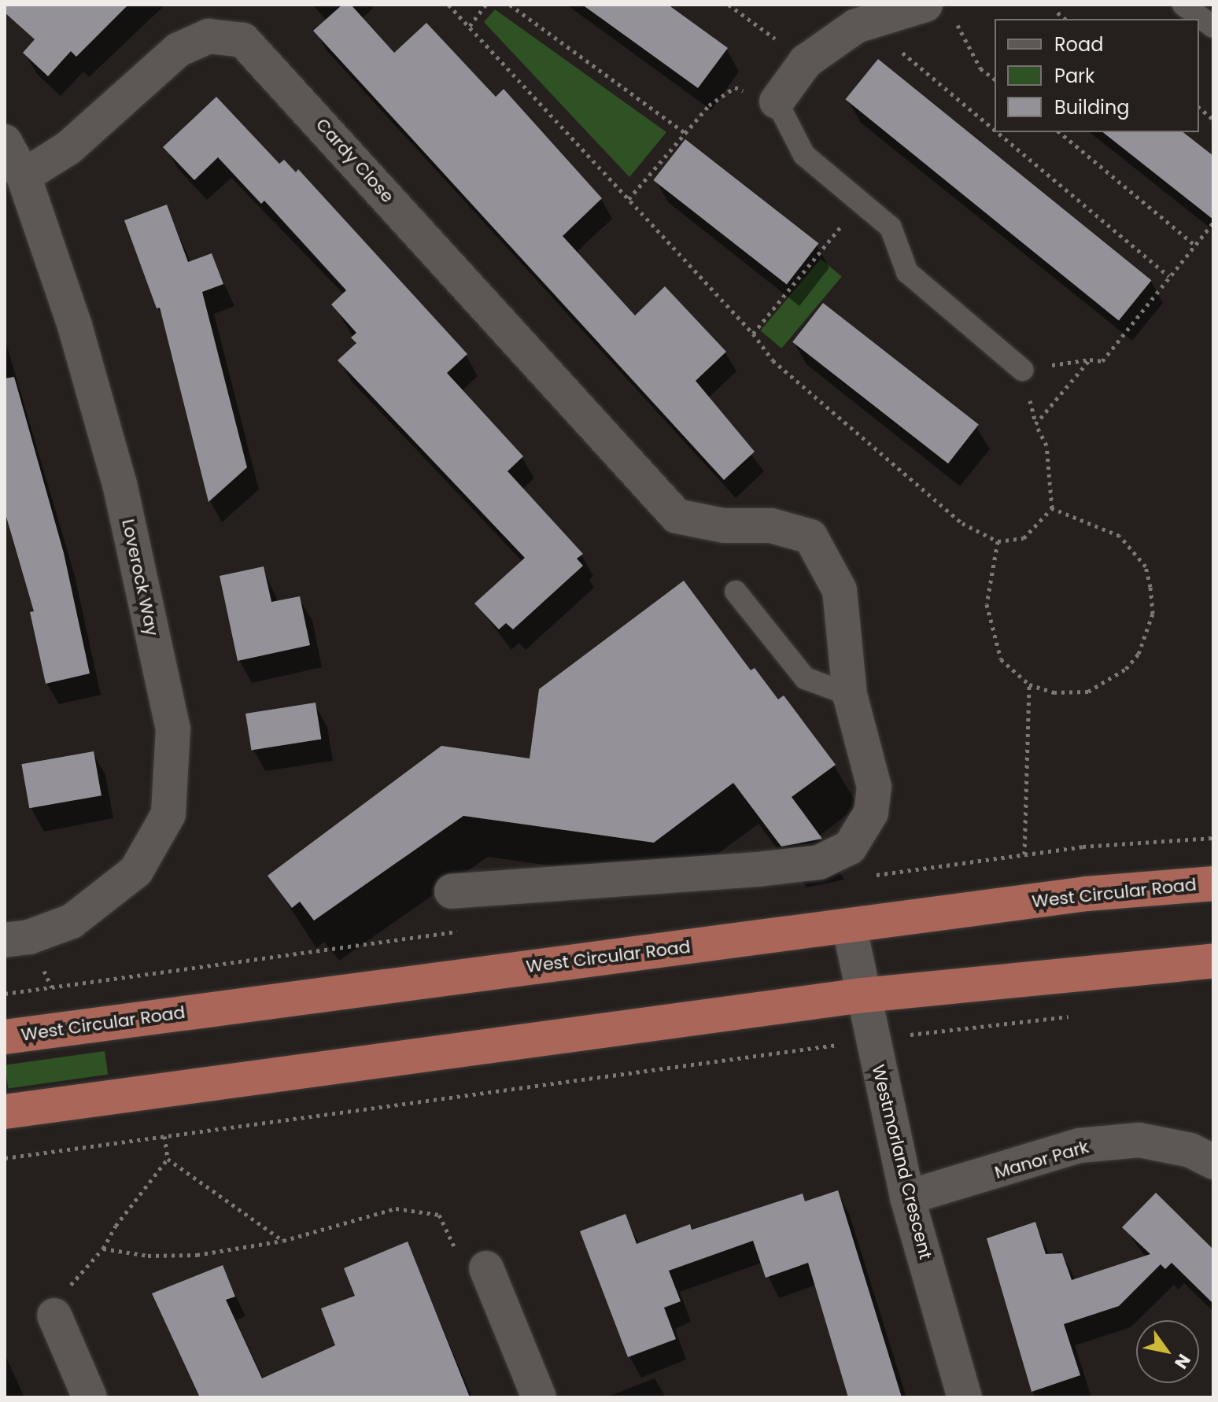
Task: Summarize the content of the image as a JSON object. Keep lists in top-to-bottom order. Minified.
{"streets":{"highway":["West Circular Road"],"street":["Cardy Close","Loverock Way","Manor Park","Westmorland Crescent"]},"crossings":[["Cardy Close","Loverock Way"],["West Circular Road","Westmorland Crescent"],["Manor Park","Westmorland Crescent"]],"legend":["Road","Park","Building"],"north":"bottom right"}
